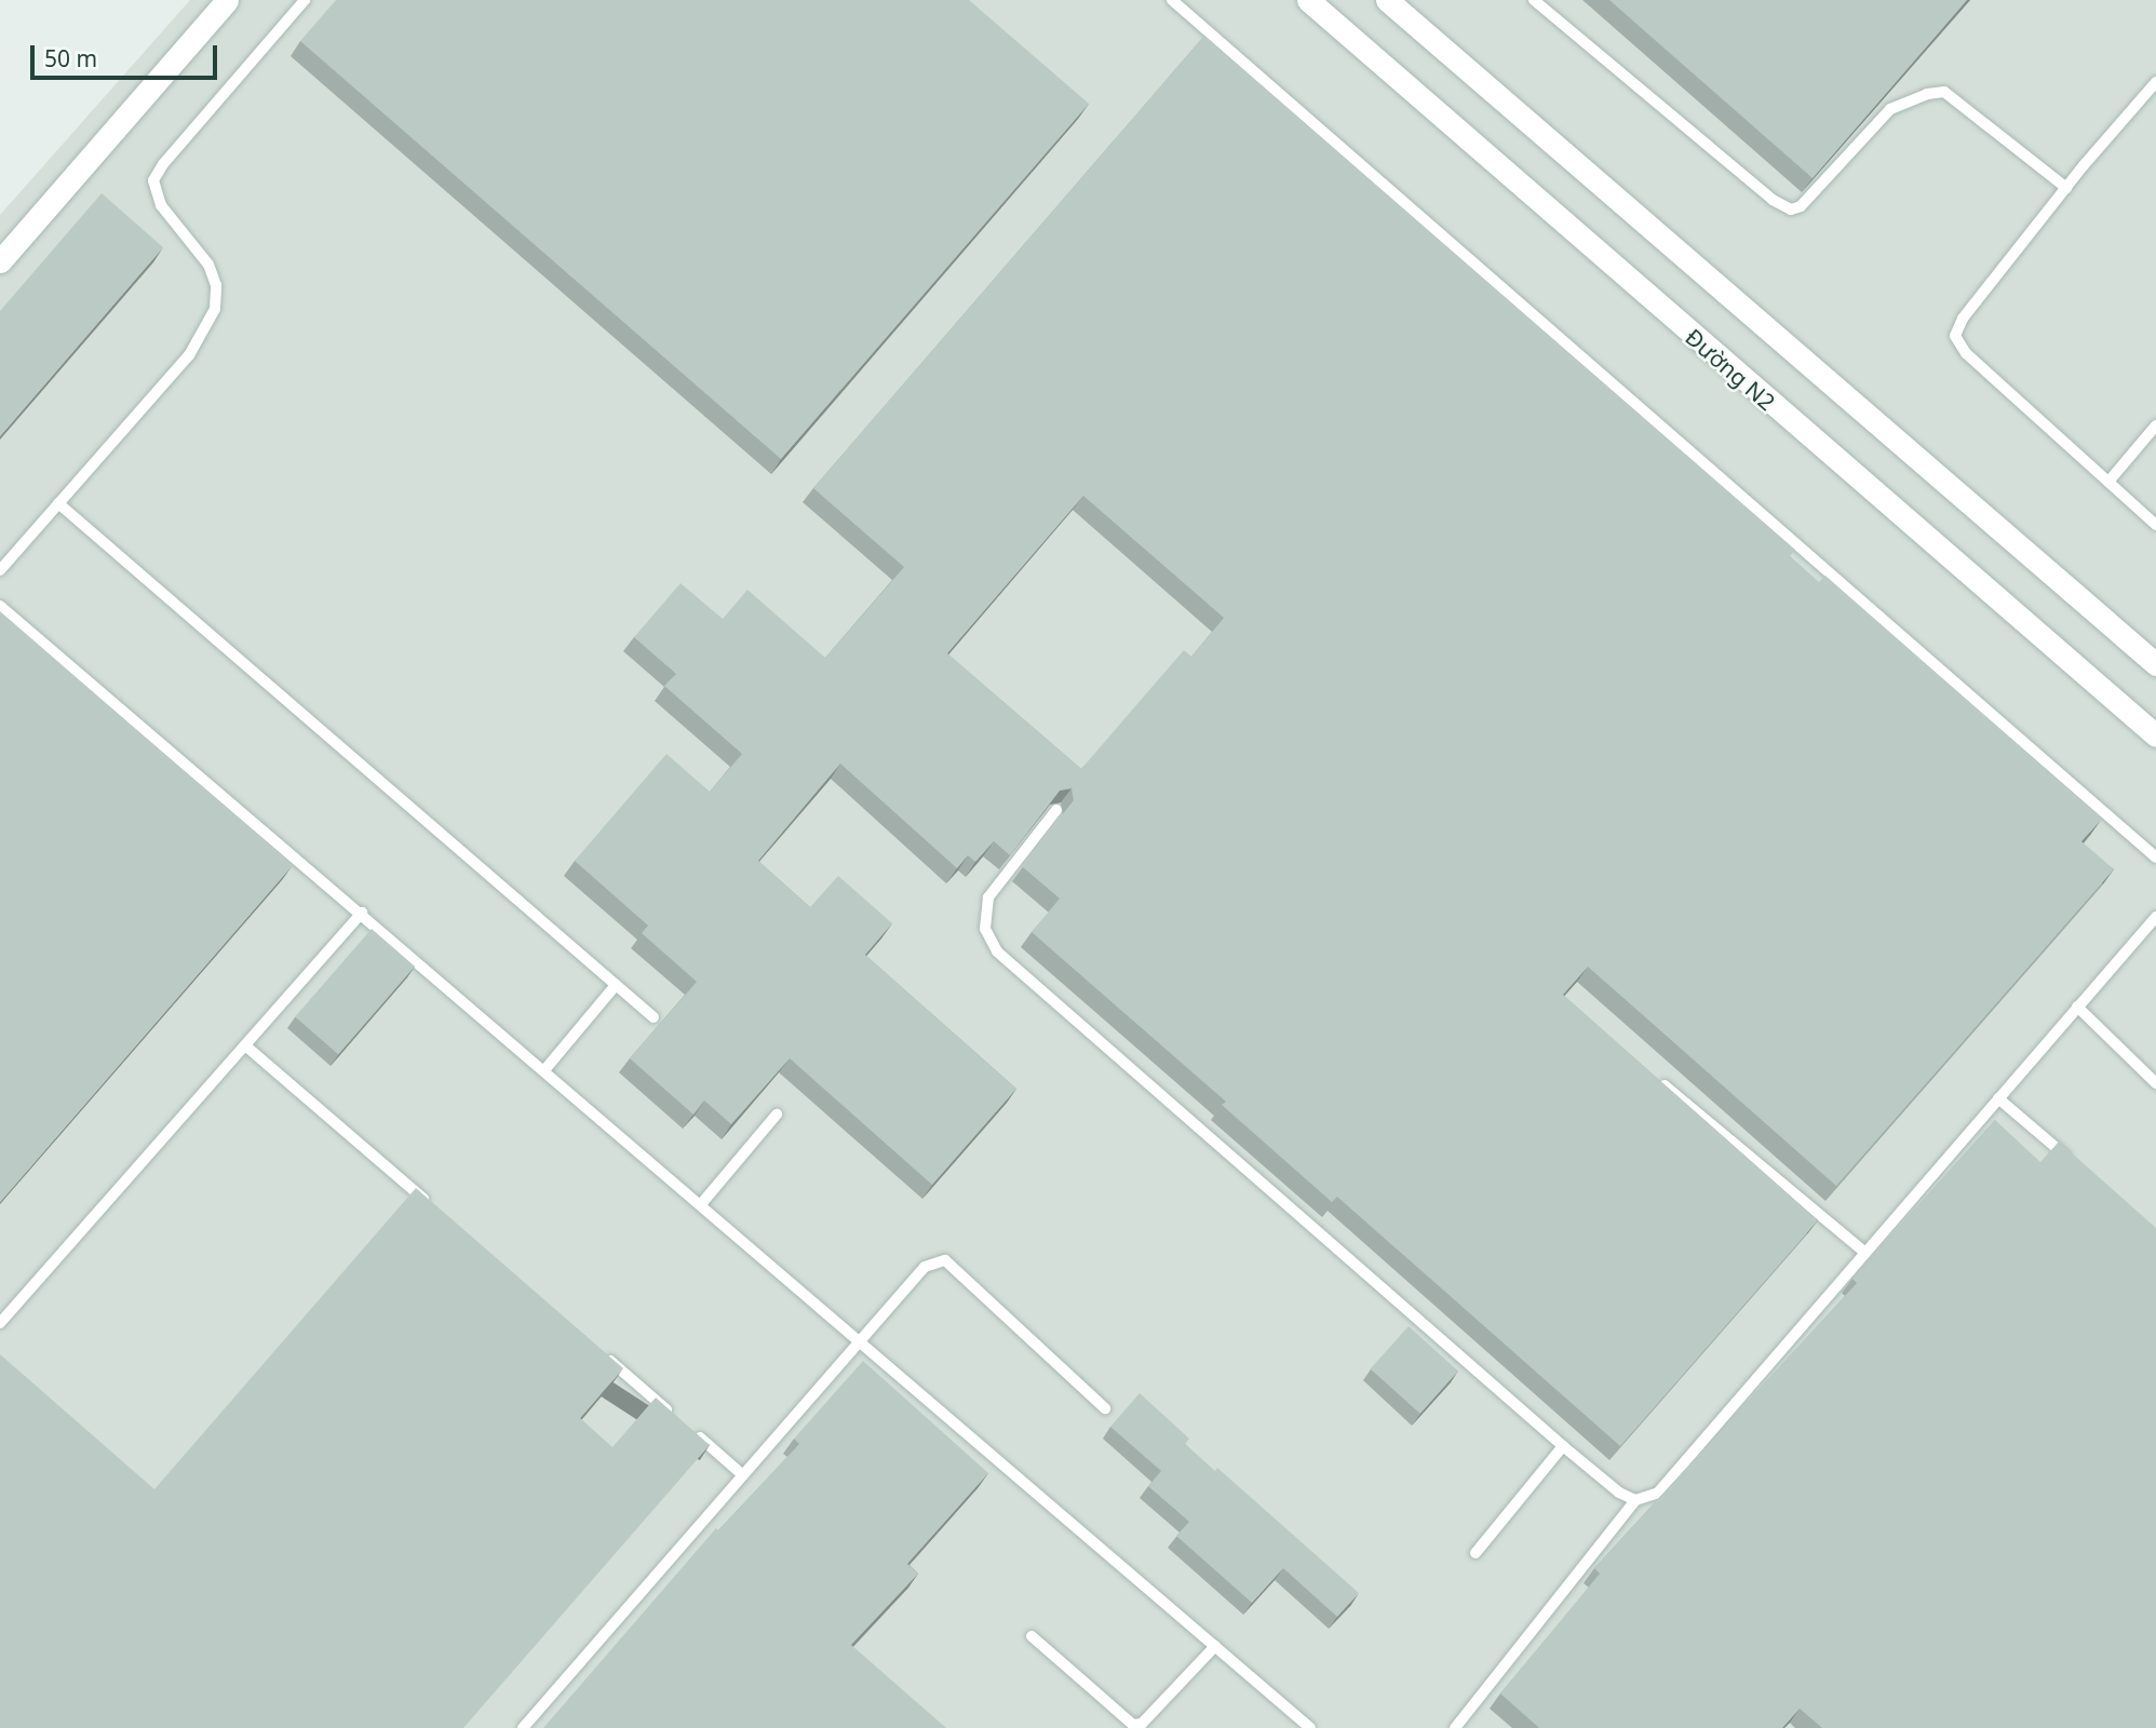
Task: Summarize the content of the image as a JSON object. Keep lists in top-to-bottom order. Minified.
{"streets":{"street":["Đường N2"]},"scale_bar":"50 m"}
